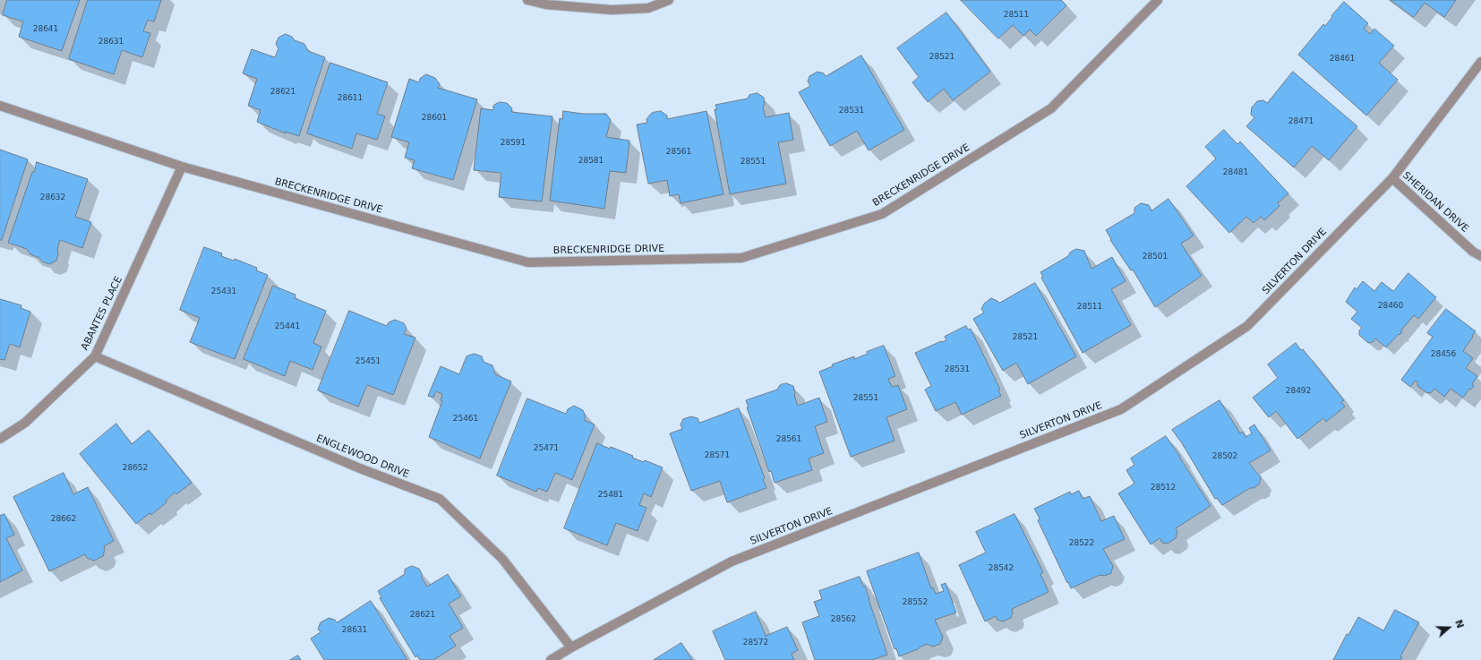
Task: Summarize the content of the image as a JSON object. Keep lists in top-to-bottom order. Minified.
{"streets":{"street":["BRECKENRIDGE DRIVE","SHERIDAN DRIVE","SILVERTON DRIVE","ABANTES PLACE","ENGLEWOOD DRIVE"]},"crossings":[["BRECKENRIDGE DRIVE","ABANTES PLACE"],["SHERIDAN DRIVE","SILVERTON DRIVE"],["SILVERTON DRIVE","ENGLEWOOD DRIVE"],["ABANTES PLACE","ENGLEWOOD DRIVE"]],"house_numbers":["28511","28641","28631","28521","28461","28621","28611","28531","28601","28471","28591","28561","28581","28551","28481","28632","28501","25431","28460","28511","25441","28521","28456","25451","28531","28492","28551","25461","28561","25471","28571","28502","28652","28512","25481","28662","28522","28542","28552","28621","28562","28631","28572"],"north":"right"}
